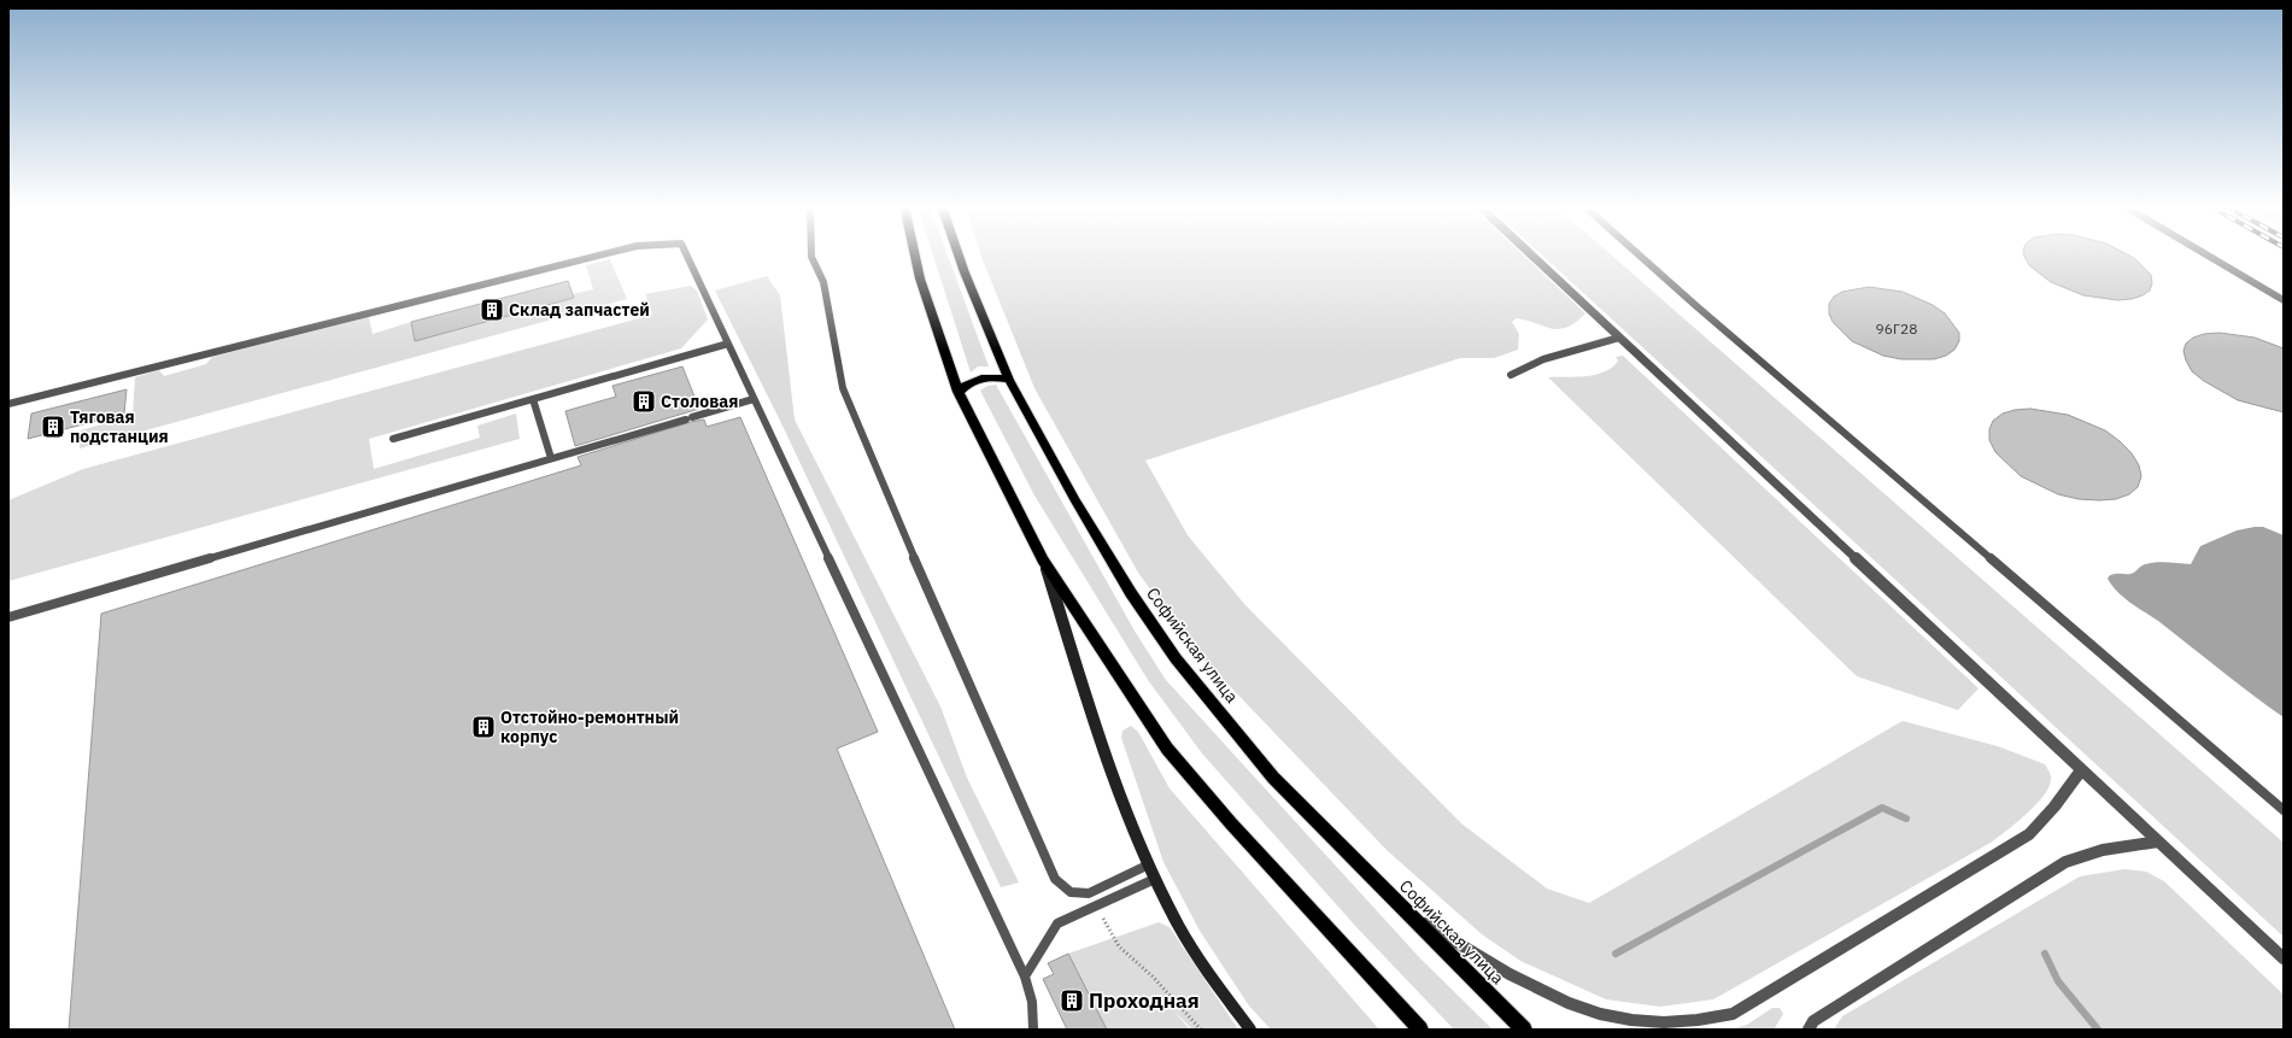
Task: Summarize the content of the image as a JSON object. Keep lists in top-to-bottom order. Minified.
{"streets":{"main road":["Софийская улица"]},"places":{"building":["Склад запчастей","Столовая","Тяговая подстанция","Отстойно-ремонтный корпус","Проходная"]},"house_numbers":["96Г28"]}
